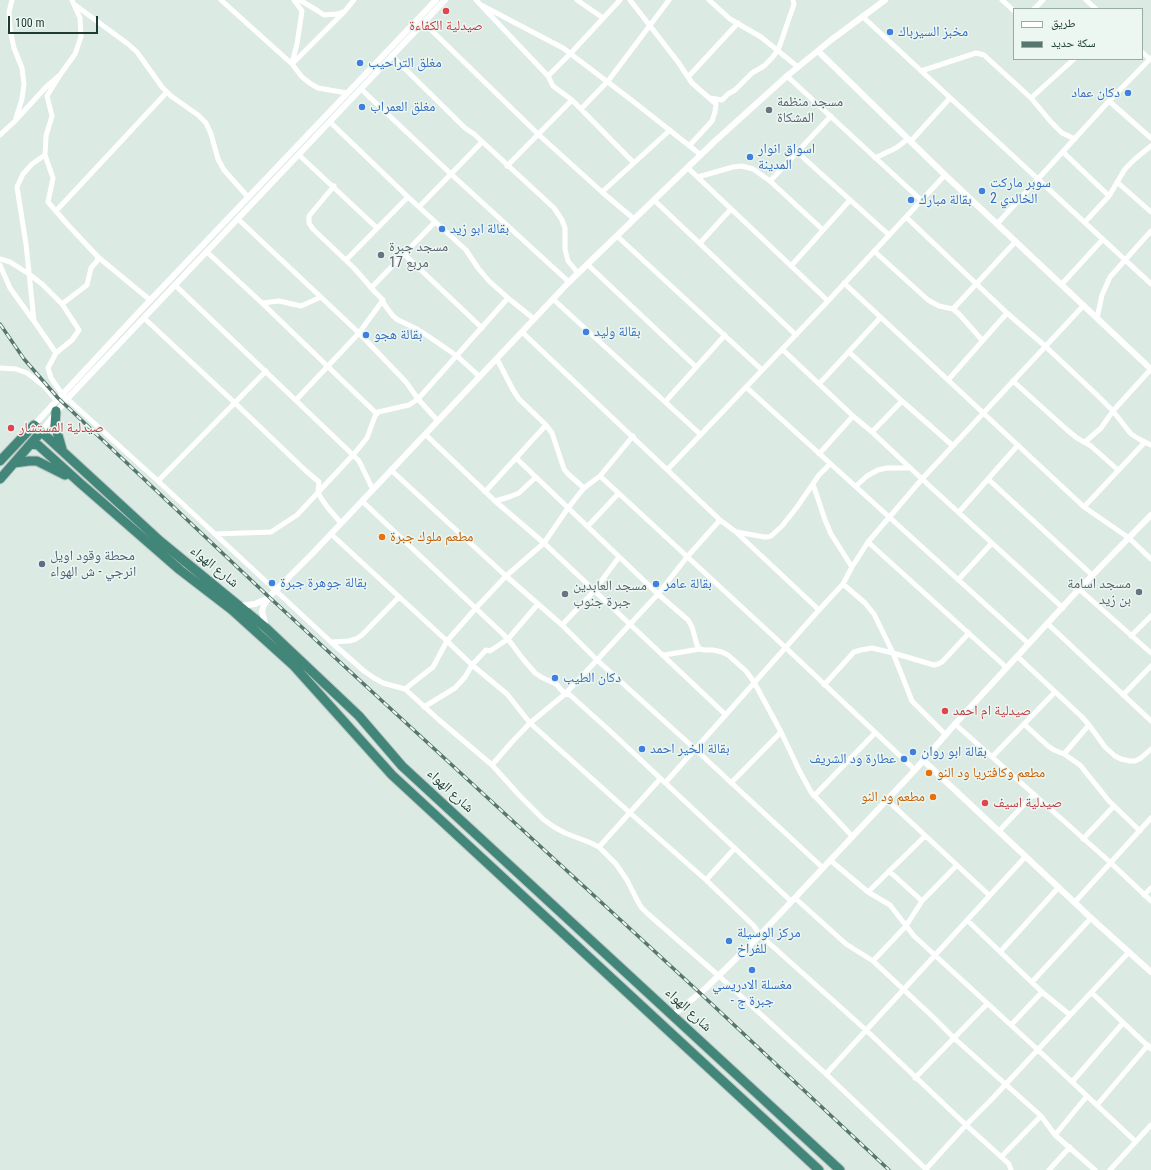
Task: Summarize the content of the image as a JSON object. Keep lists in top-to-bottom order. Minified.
{"streets":{"highway":["شارع الهواء"]},"places":["صيدلية الكفاءة","مخبز السيرباك","مغلق التراحيب","دكان عماد","مغلق العمراب","مسجد منظمة المشكاة","اسواق انوار المدينة","سوبر ماركت الخالدي 2","بقالة مبارك","بقالة ابو زيد","مسجد جبرة مربع 17","بقالة وليد","بقالة هجو","صيدلية المستشار","مطعم ملوك جبرة","محطة وقود اويل انرجي - ش الهواء","بقالة جوهرة جبرة","بقالة عامر","مسجد اسامة بن زيد","مسجد العابدين جبرة جنوب","دكان الطيب","صيدلية ام احمد","بقالة الخير احمد","بقالة ابو روان","عطارة ود الشريف","مطعم وكافتريا ود النو","مطعم ود النو","صيدلية اسيف","مركز الوسيلة للفراخ","مغسلة الادريسي - جبرة ج"],"legend":["طريق","سكة حديد"],"scale_bar":"100 m"}
